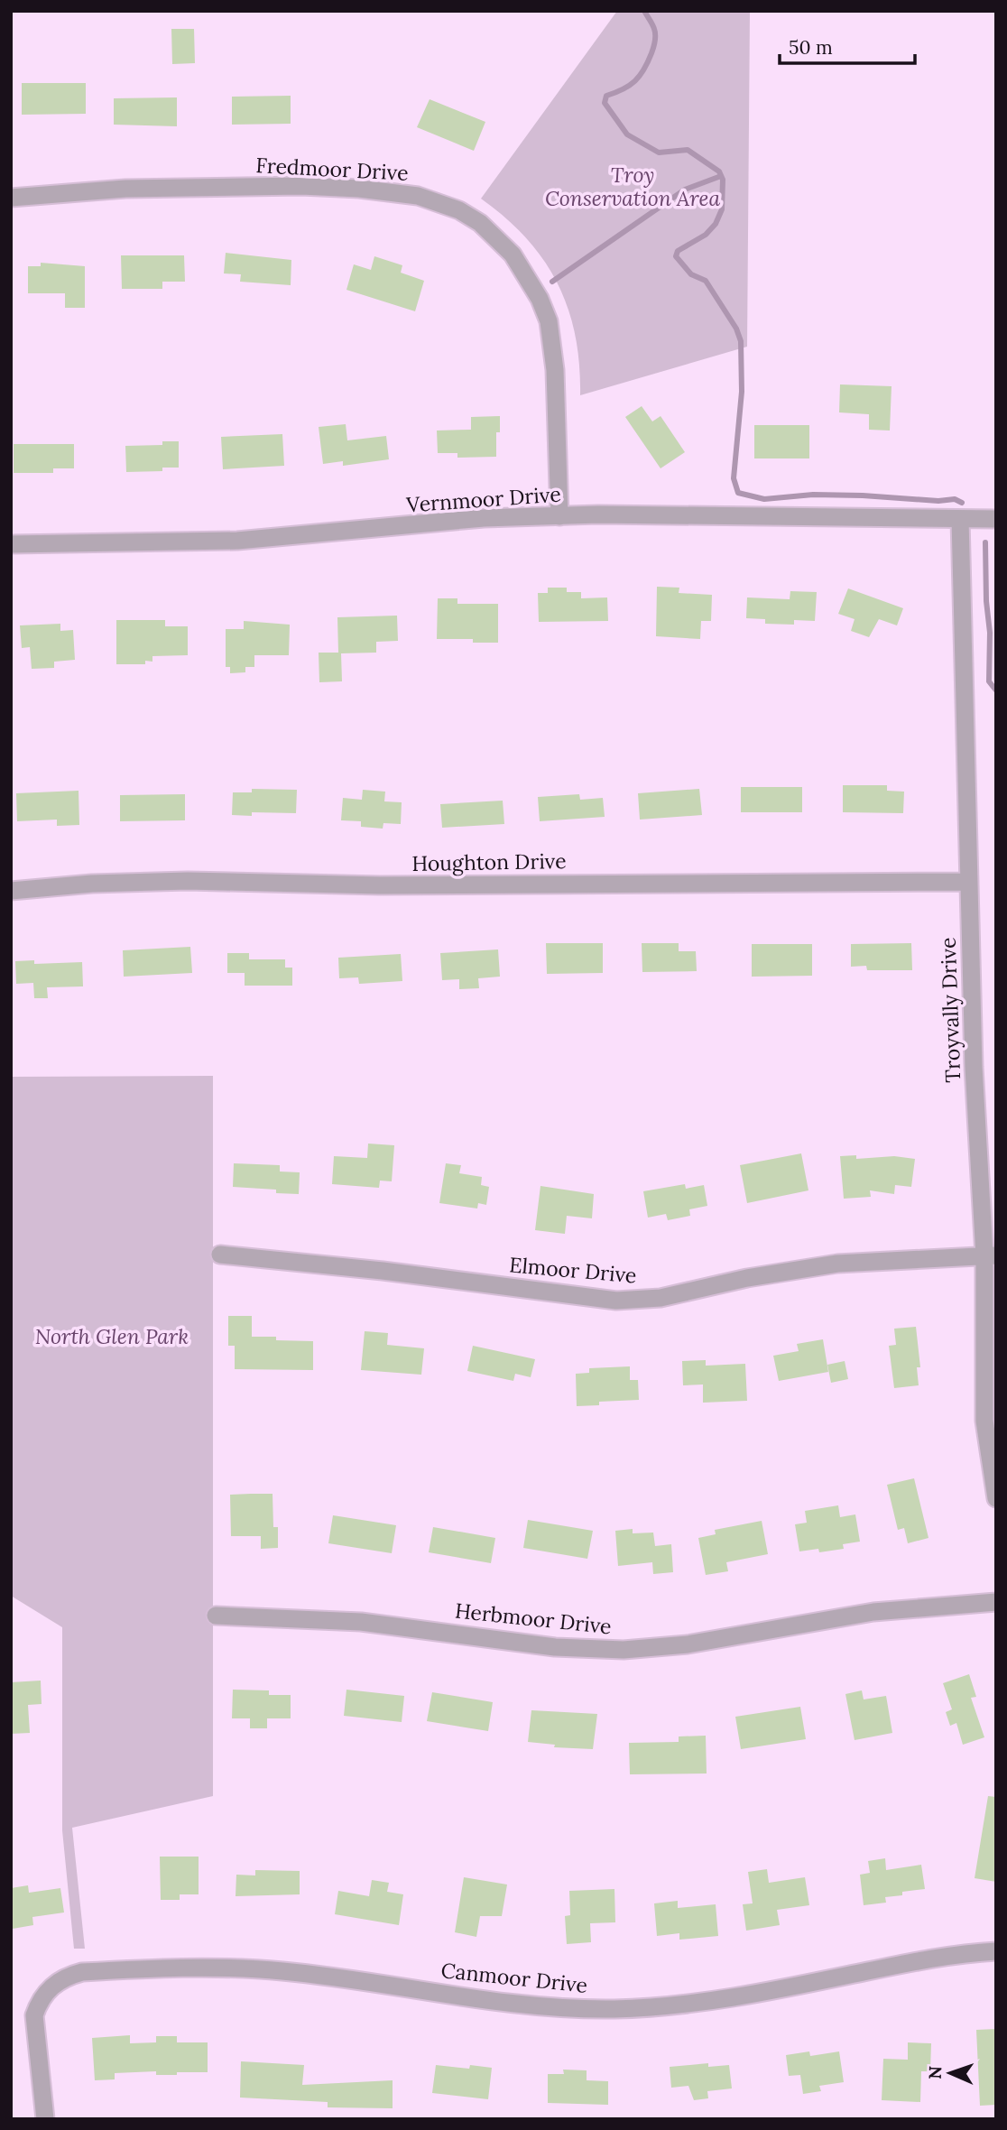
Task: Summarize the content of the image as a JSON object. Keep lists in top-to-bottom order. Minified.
{"streets":{"street":["Fredmoor Drive","Vernmoor Drive","Houghton Drive","Troyvally Drive","Elmoor Drive","Herbmoor Drive","Canmoor Drive"]},"crossings":[["Fredmoor Drive","Vernmoor Drive"],["Vernmoor Drive","Troyvally Drive"],["Houghton Drive","Troyvally Drive"],["Troyvally Drive","Elmoor Drive"]],"parks":["Troy Conservation Area","North Glen Park"],"scale_bar":"50 m","north":"left"}
